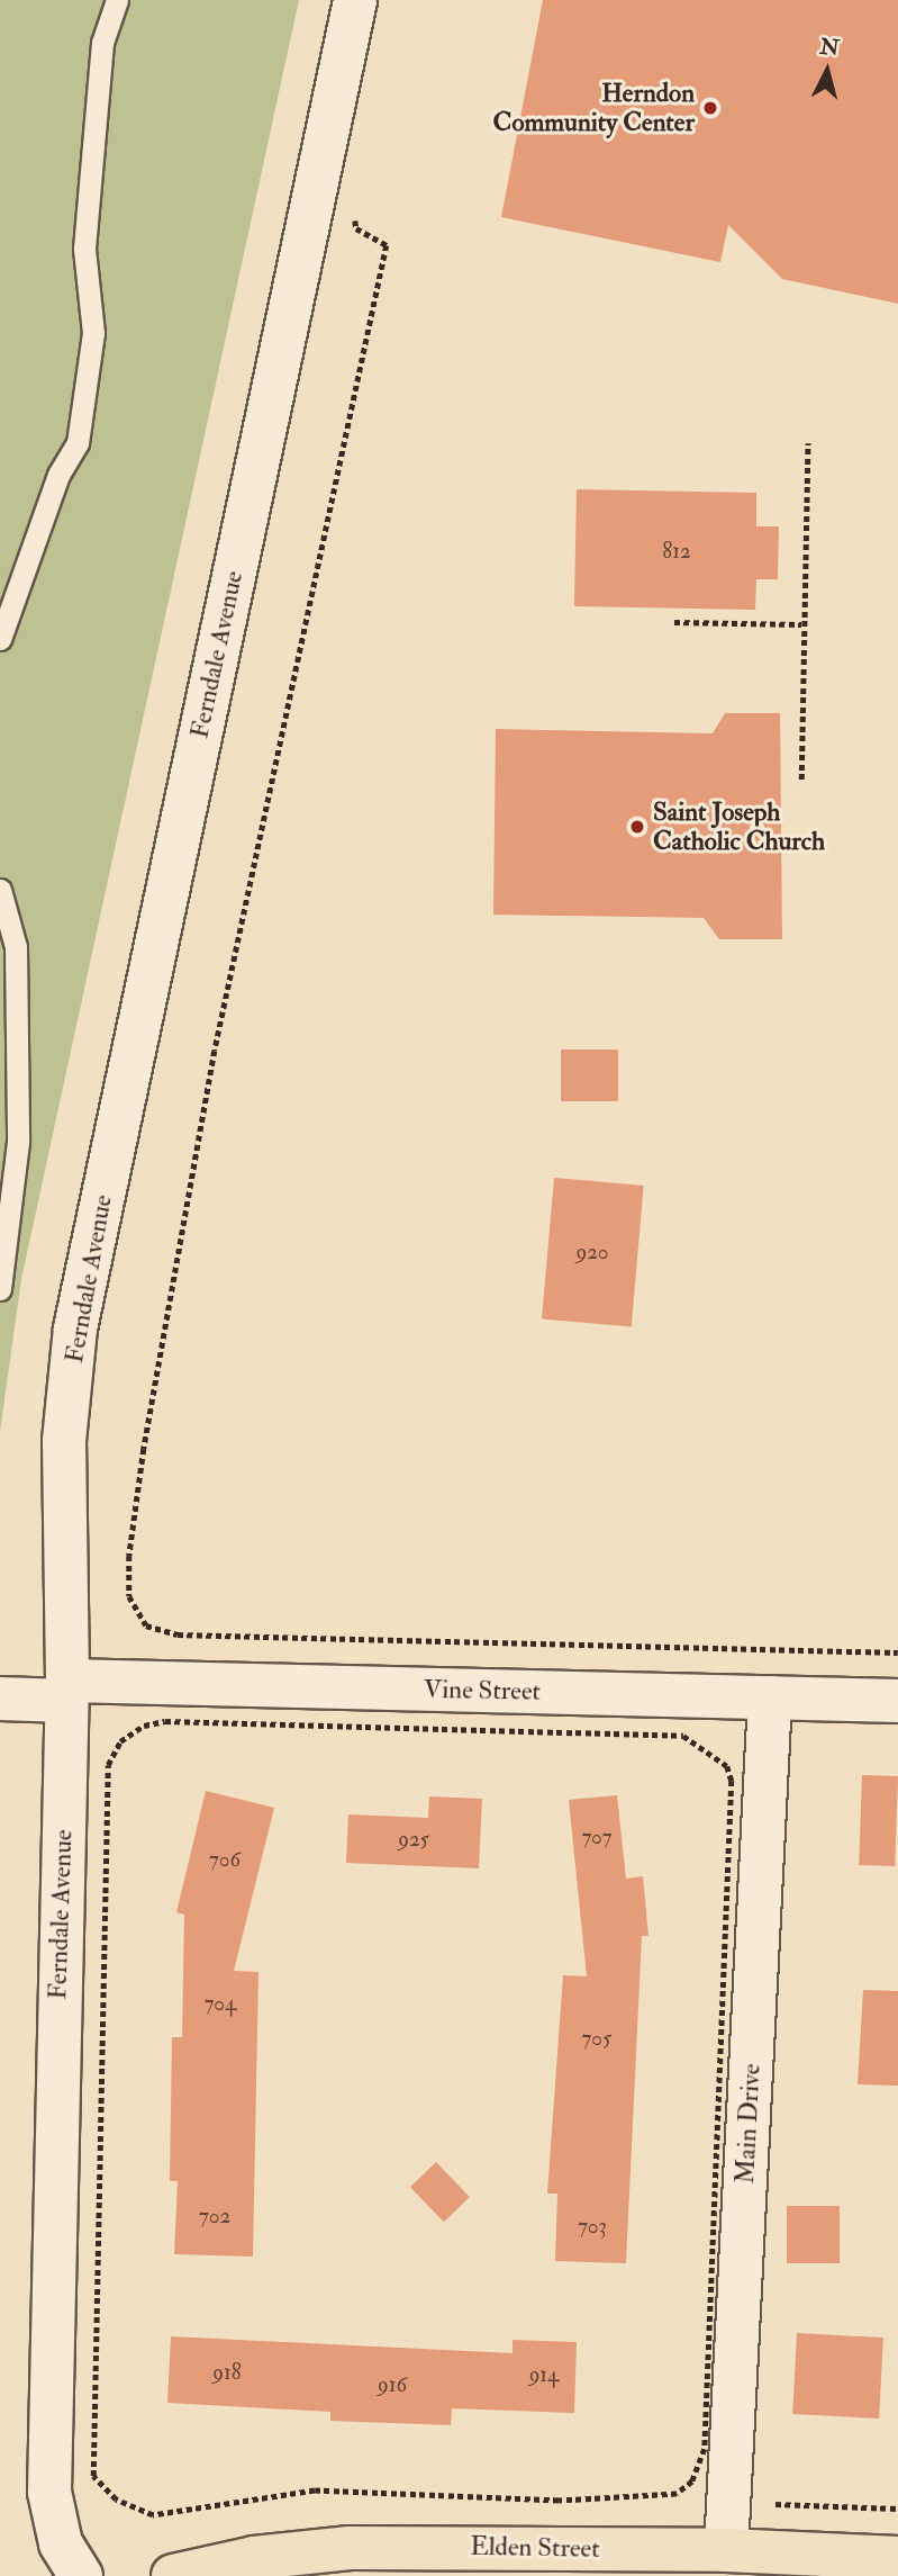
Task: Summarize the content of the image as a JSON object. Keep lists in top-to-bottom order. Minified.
{"streets":{"main road":["Elden Street"],"street":["Ferndale Avenue","Vine Street","Main Drive"]},"crossings":[["Ferndale Avenue","Vine Street"],["Vine Street","Main Drive"],["Main Drive","Elden Street"]],"places":["Herndon Community Center","Saint Joseph Catholic Church"],"house_numbers":["812","920","707","925","706","704","705","702","703","918","914","916"],"north":"top"}
